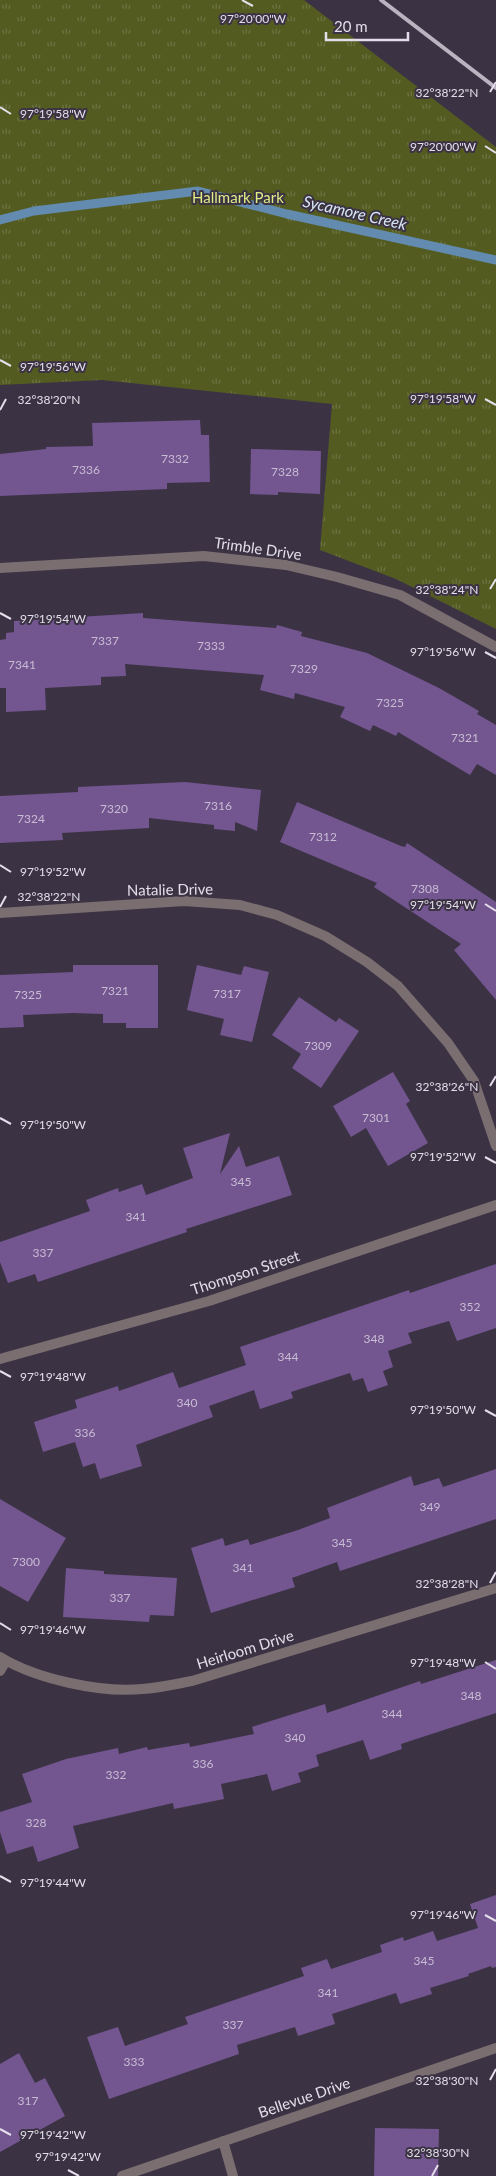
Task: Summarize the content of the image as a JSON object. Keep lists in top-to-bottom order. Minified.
{"streets":{"street":["Trimble Drive","Natalie Drive","Thompson Street","Heirloom Drive","Bellevue Drive"]},"water":["Sycamore Creek"],"parks":["Hallmark Park"],"house_numbers":["7332","7336","7328","7337","7333","7341","7329","7325","7321","7316","7320","7324","7312","7308","7321","7317","7325","7309","7301","345","341","337","352","348","344","340","336","349","345","7300","341","337","348","344","340","336","332","328","345","341","337","333","317"],"scale_bar":"20 m","coordinates":["97°20'00\"W","32°38'22\"N","97°19'58\"W","97°19'56\"W","32°38'20\"N","32°38'24\"N","97°19'54\"W","97°19'52\"W","32°38'26\"N","97°19'50\"W","97°19'48\"W","32°38'28\"N","97°19'46\"W","97°19'44\"W","32°38'30\"N","97°19'42\"W"]}
